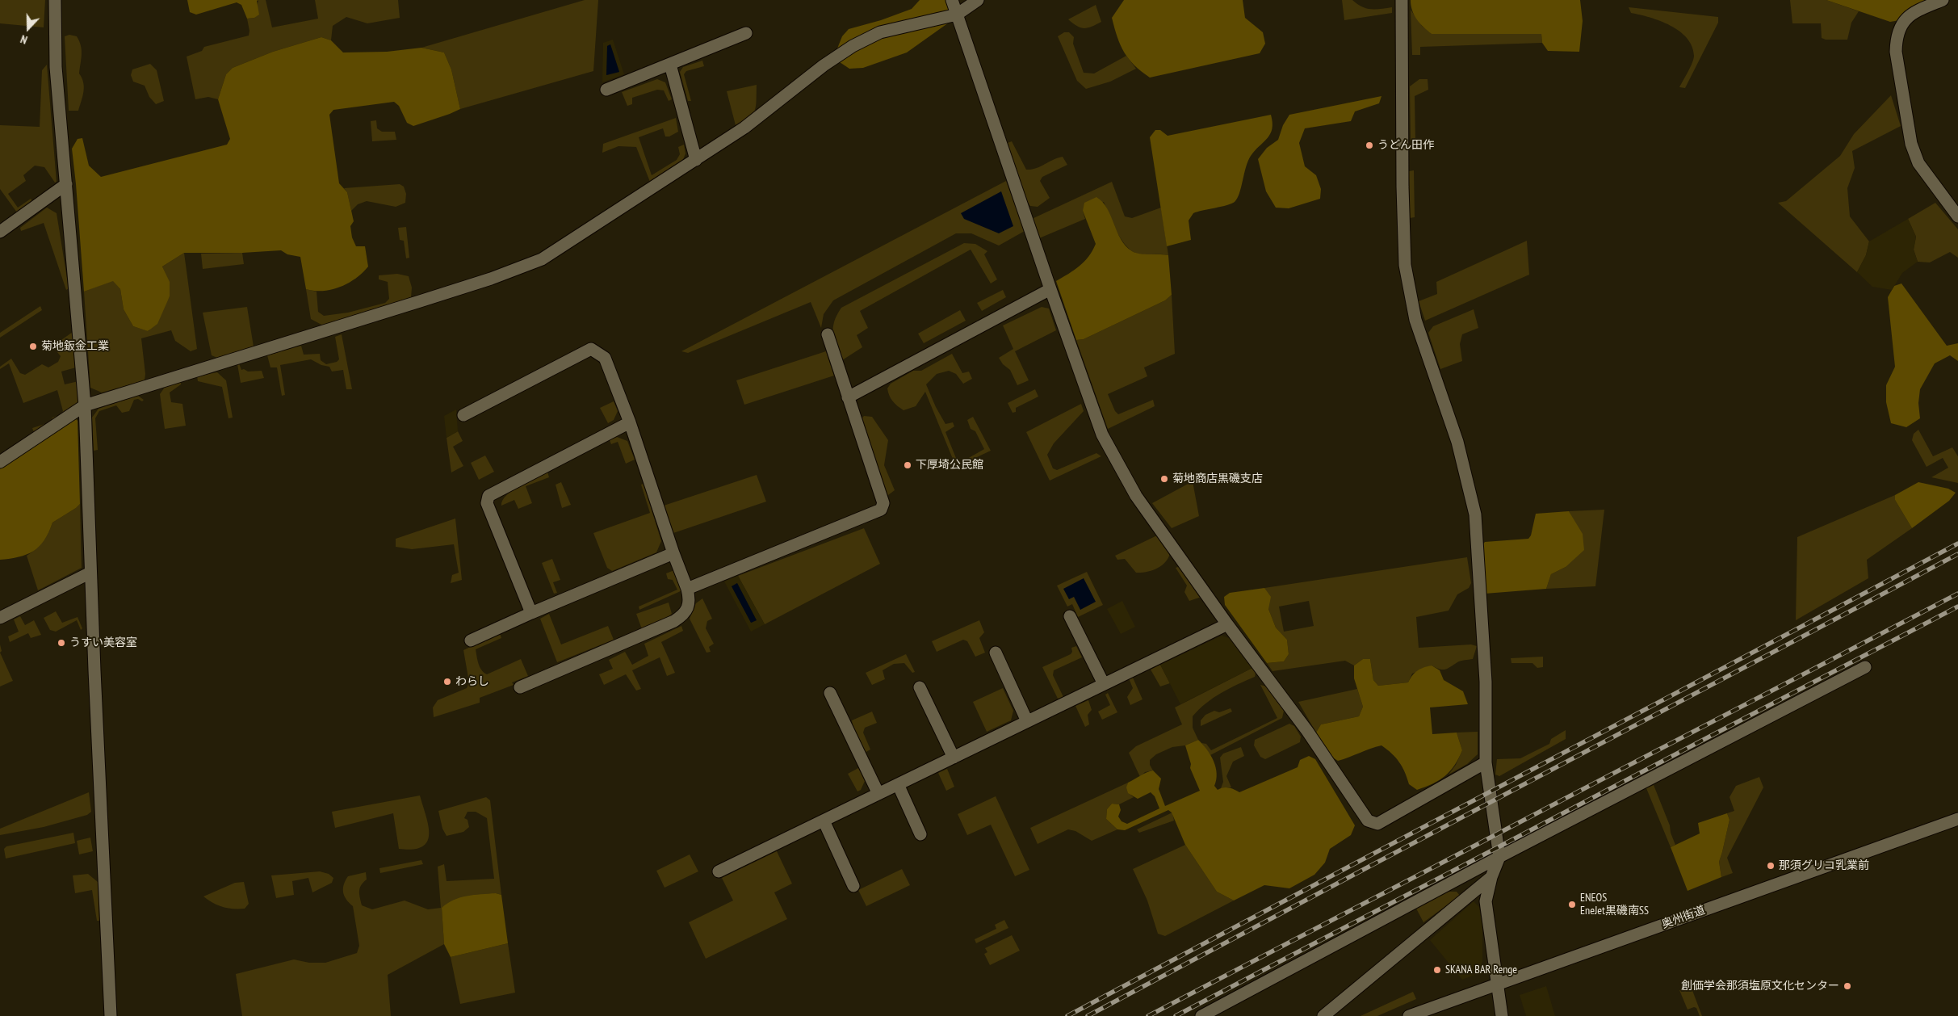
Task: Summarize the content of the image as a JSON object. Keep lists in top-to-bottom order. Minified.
{"streets":{"street":["奥州街道"]},"places":["うどん田作","菊地鈑金工業","下厚埼公民館","菊地商店黒磯支店","うすい美容室","わらし","那須グリコ乳業前","ENEOS EneJet黒磯南SS","SKANA BAR Renge","創価学会那須塩原文化センター"],"north":"bottom"}
